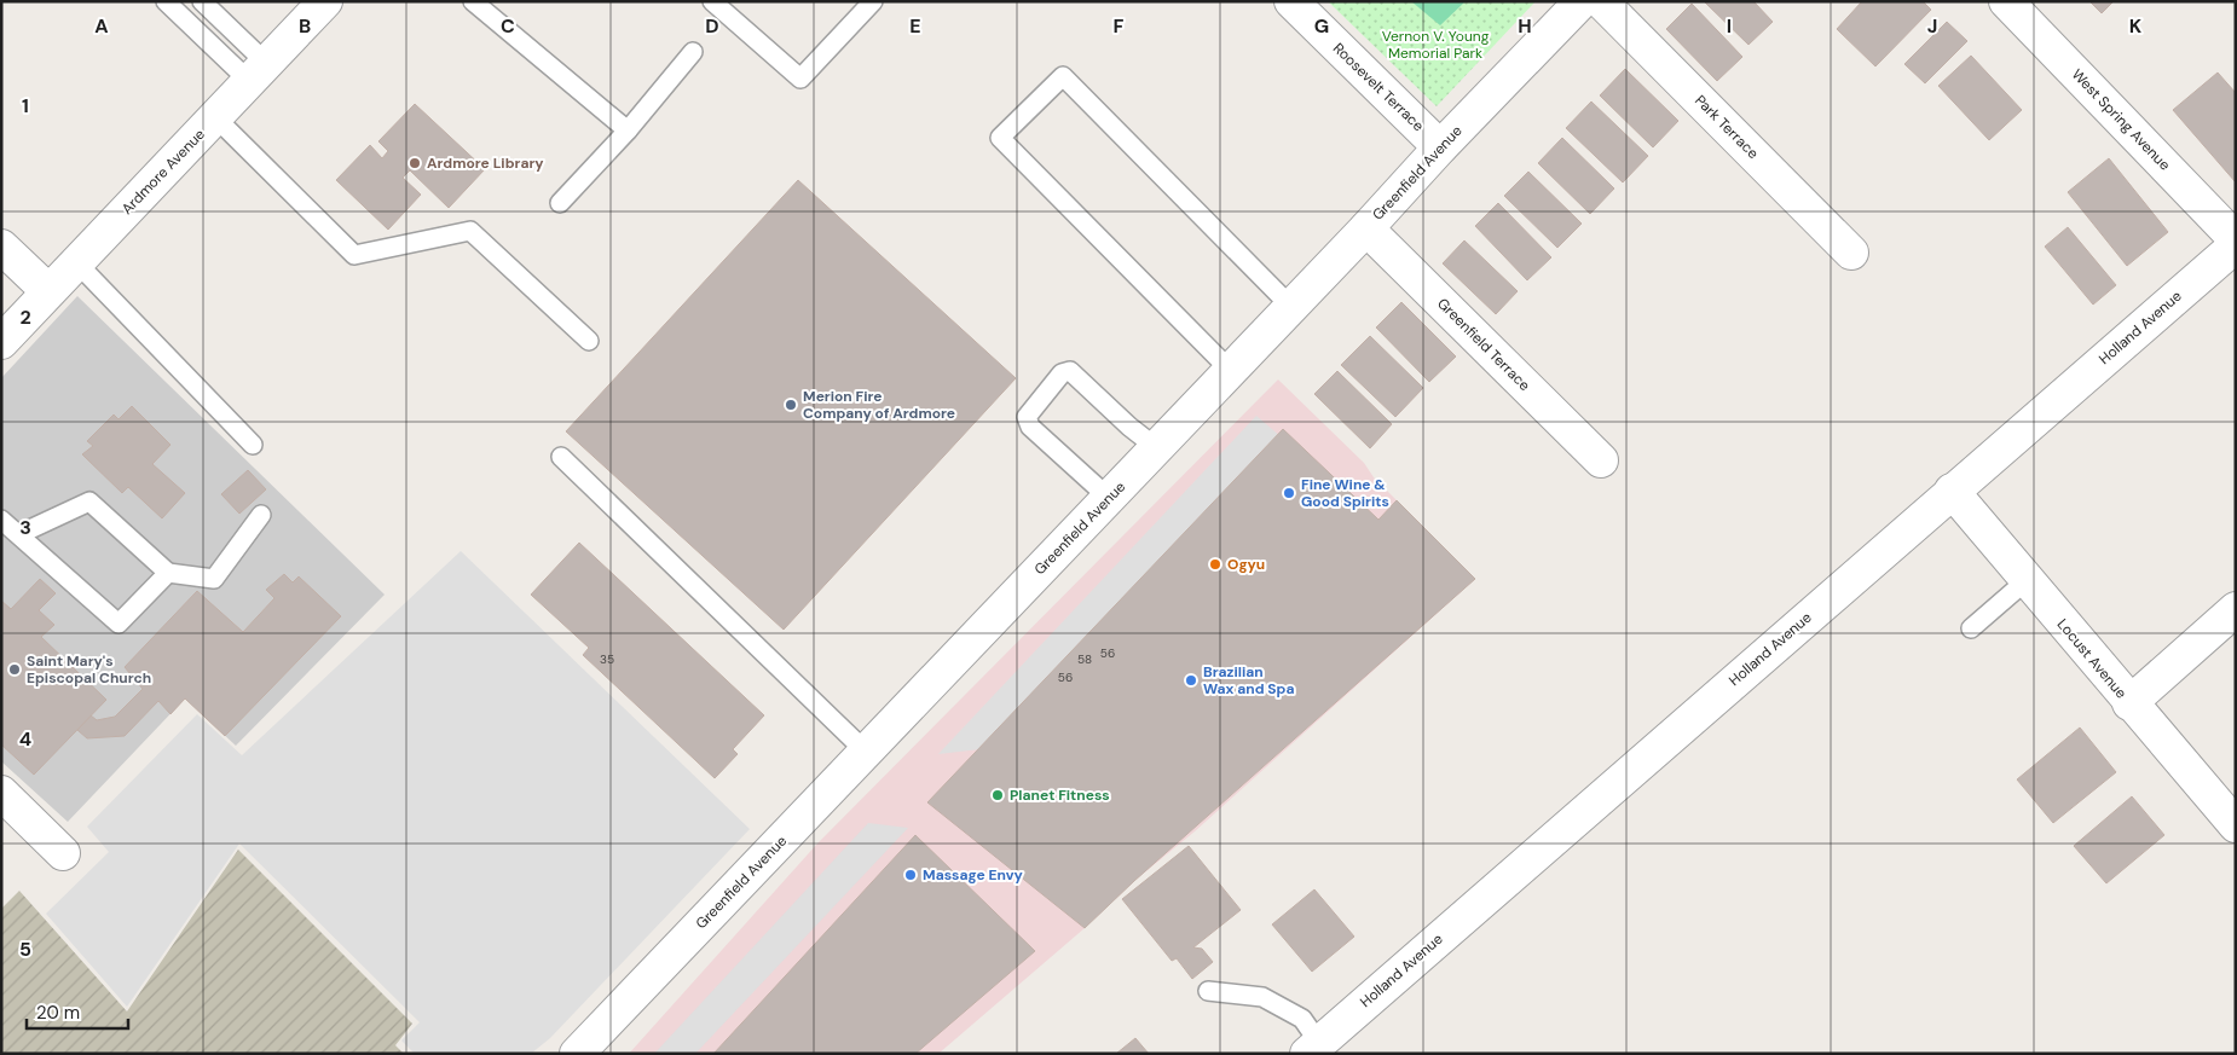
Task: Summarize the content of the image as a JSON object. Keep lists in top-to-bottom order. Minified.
{"streets":{"street":["Roosevelt Terrace","West Spring Avenue","Park Terrace","Ardmore Avenue","Greenfield Avenue","Holland Avenue","Greenfield Terrace","Locust Avenue"]},"crossings":[["Roosevelt Terrace","Greenfield Avenue"],["Greenfield Avenue","Greenfield Terrace"],["Holland Avenue","Locust Avenue"]],"parks":["Vernon V. Young Memorial Park"],"places":["Ardmore Library","Merion Fire Company of Ardmore","Fine Wine & Good Spirits","Ogyu","Saint Mary's Episcopal Church","Brazilian Wax and Spa","Planet Fitness","Massage Envy"],"house_numbers":["56","35","58","56"],"scale_bar":"20 m","grid":{"columns":["A","B","C","D","E","F","G","H","I","J","K"],"rows":["1","2","3","4","5"]}}
